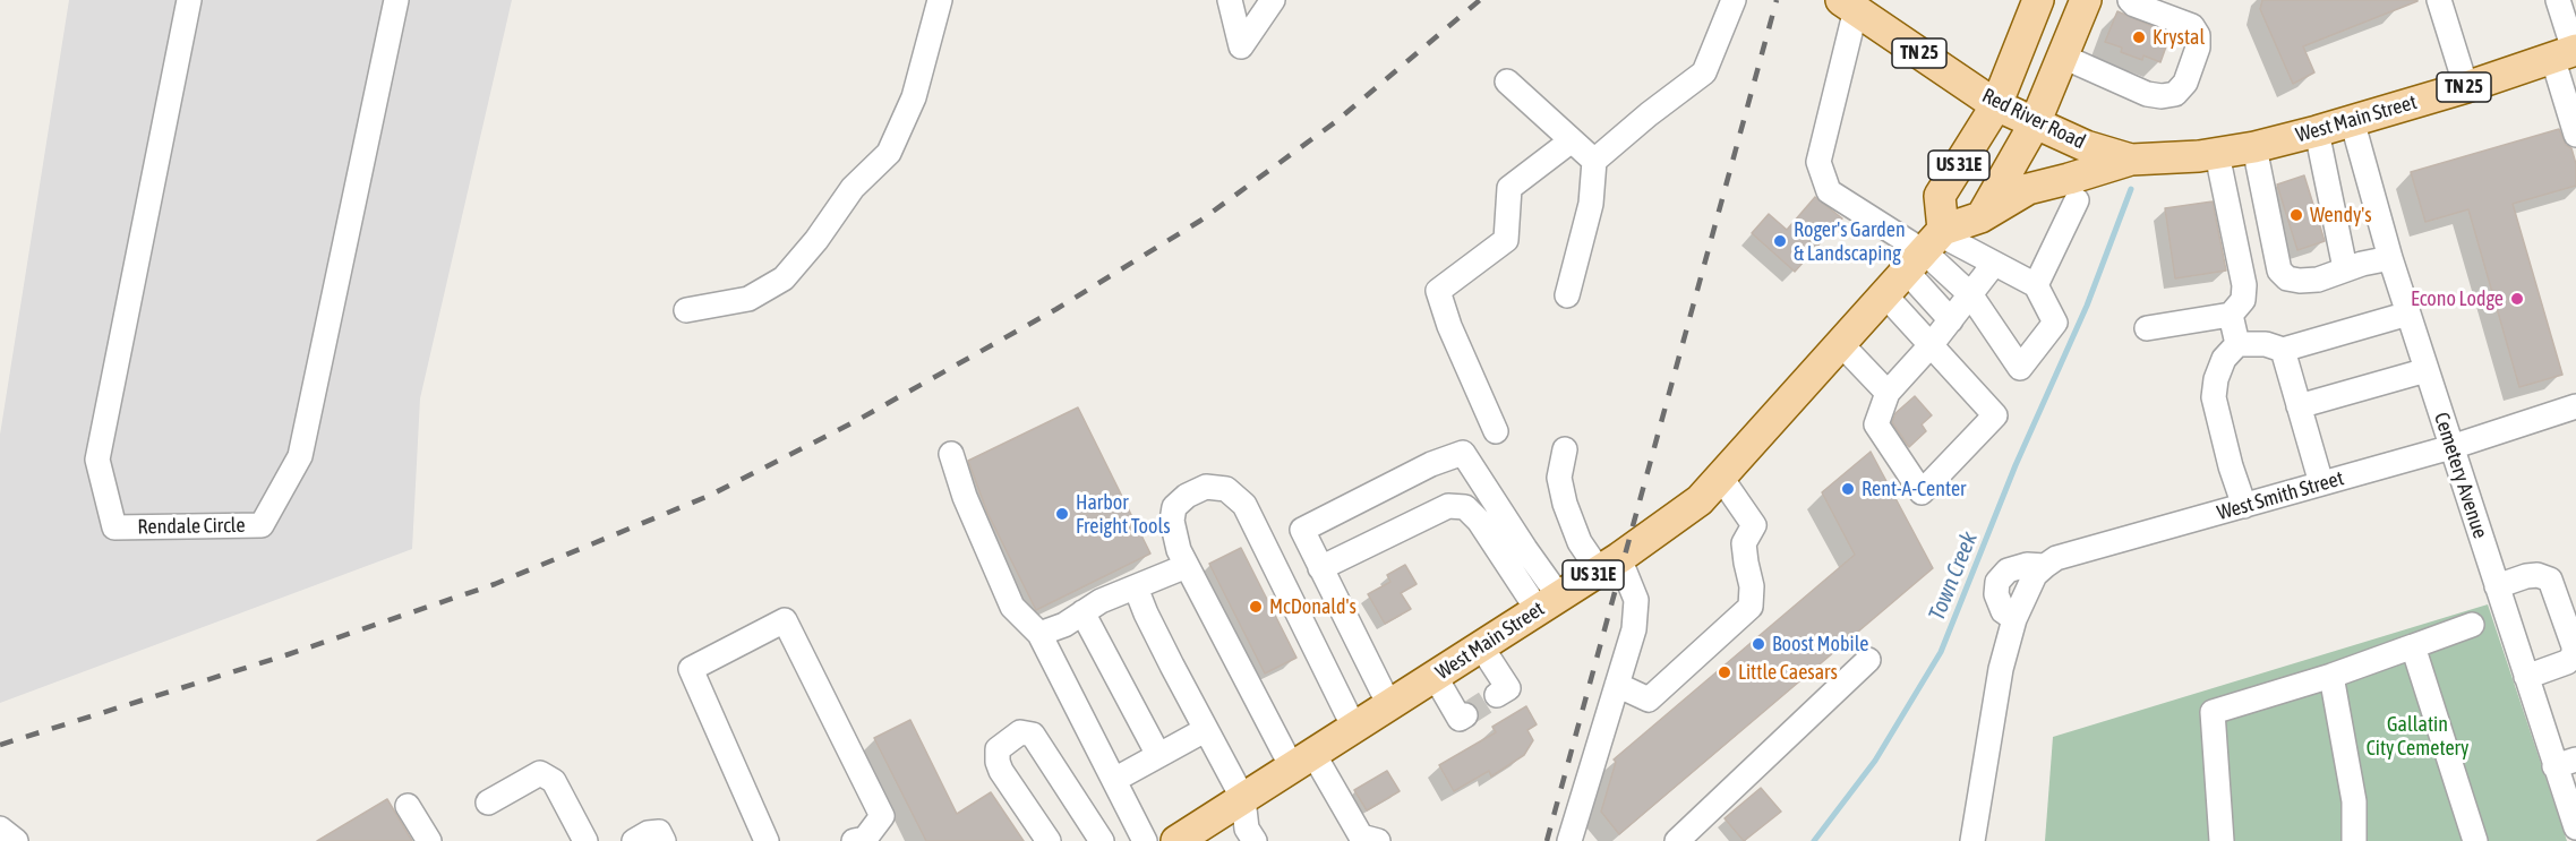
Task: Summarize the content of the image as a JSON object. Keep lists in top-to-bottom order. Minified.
{"streets":{"main road":["TN 25","Red River Road","West Main Street","US 31E"],"street":["Cemetery Avenue","West Smith Street","Rendale Circle"]},"crossings":[["Red River Road","West Main Street"],["Red River Road","US 31E"],["West Main Street","US 31E"],["West Main Street","Cemetery Avenue"],["Cemetery Avenue","West Smith Street"]],"water":["Town Creek"],"parks":["Gallatin City Cemetery"],"places":["Krystal","Wendy's","Roger's Garden & Landscaping","Econo Lodge","Rent-A-Center","Harbor Freight Tools","McDonald's","Boost Mobile","Little Caesars"]}
